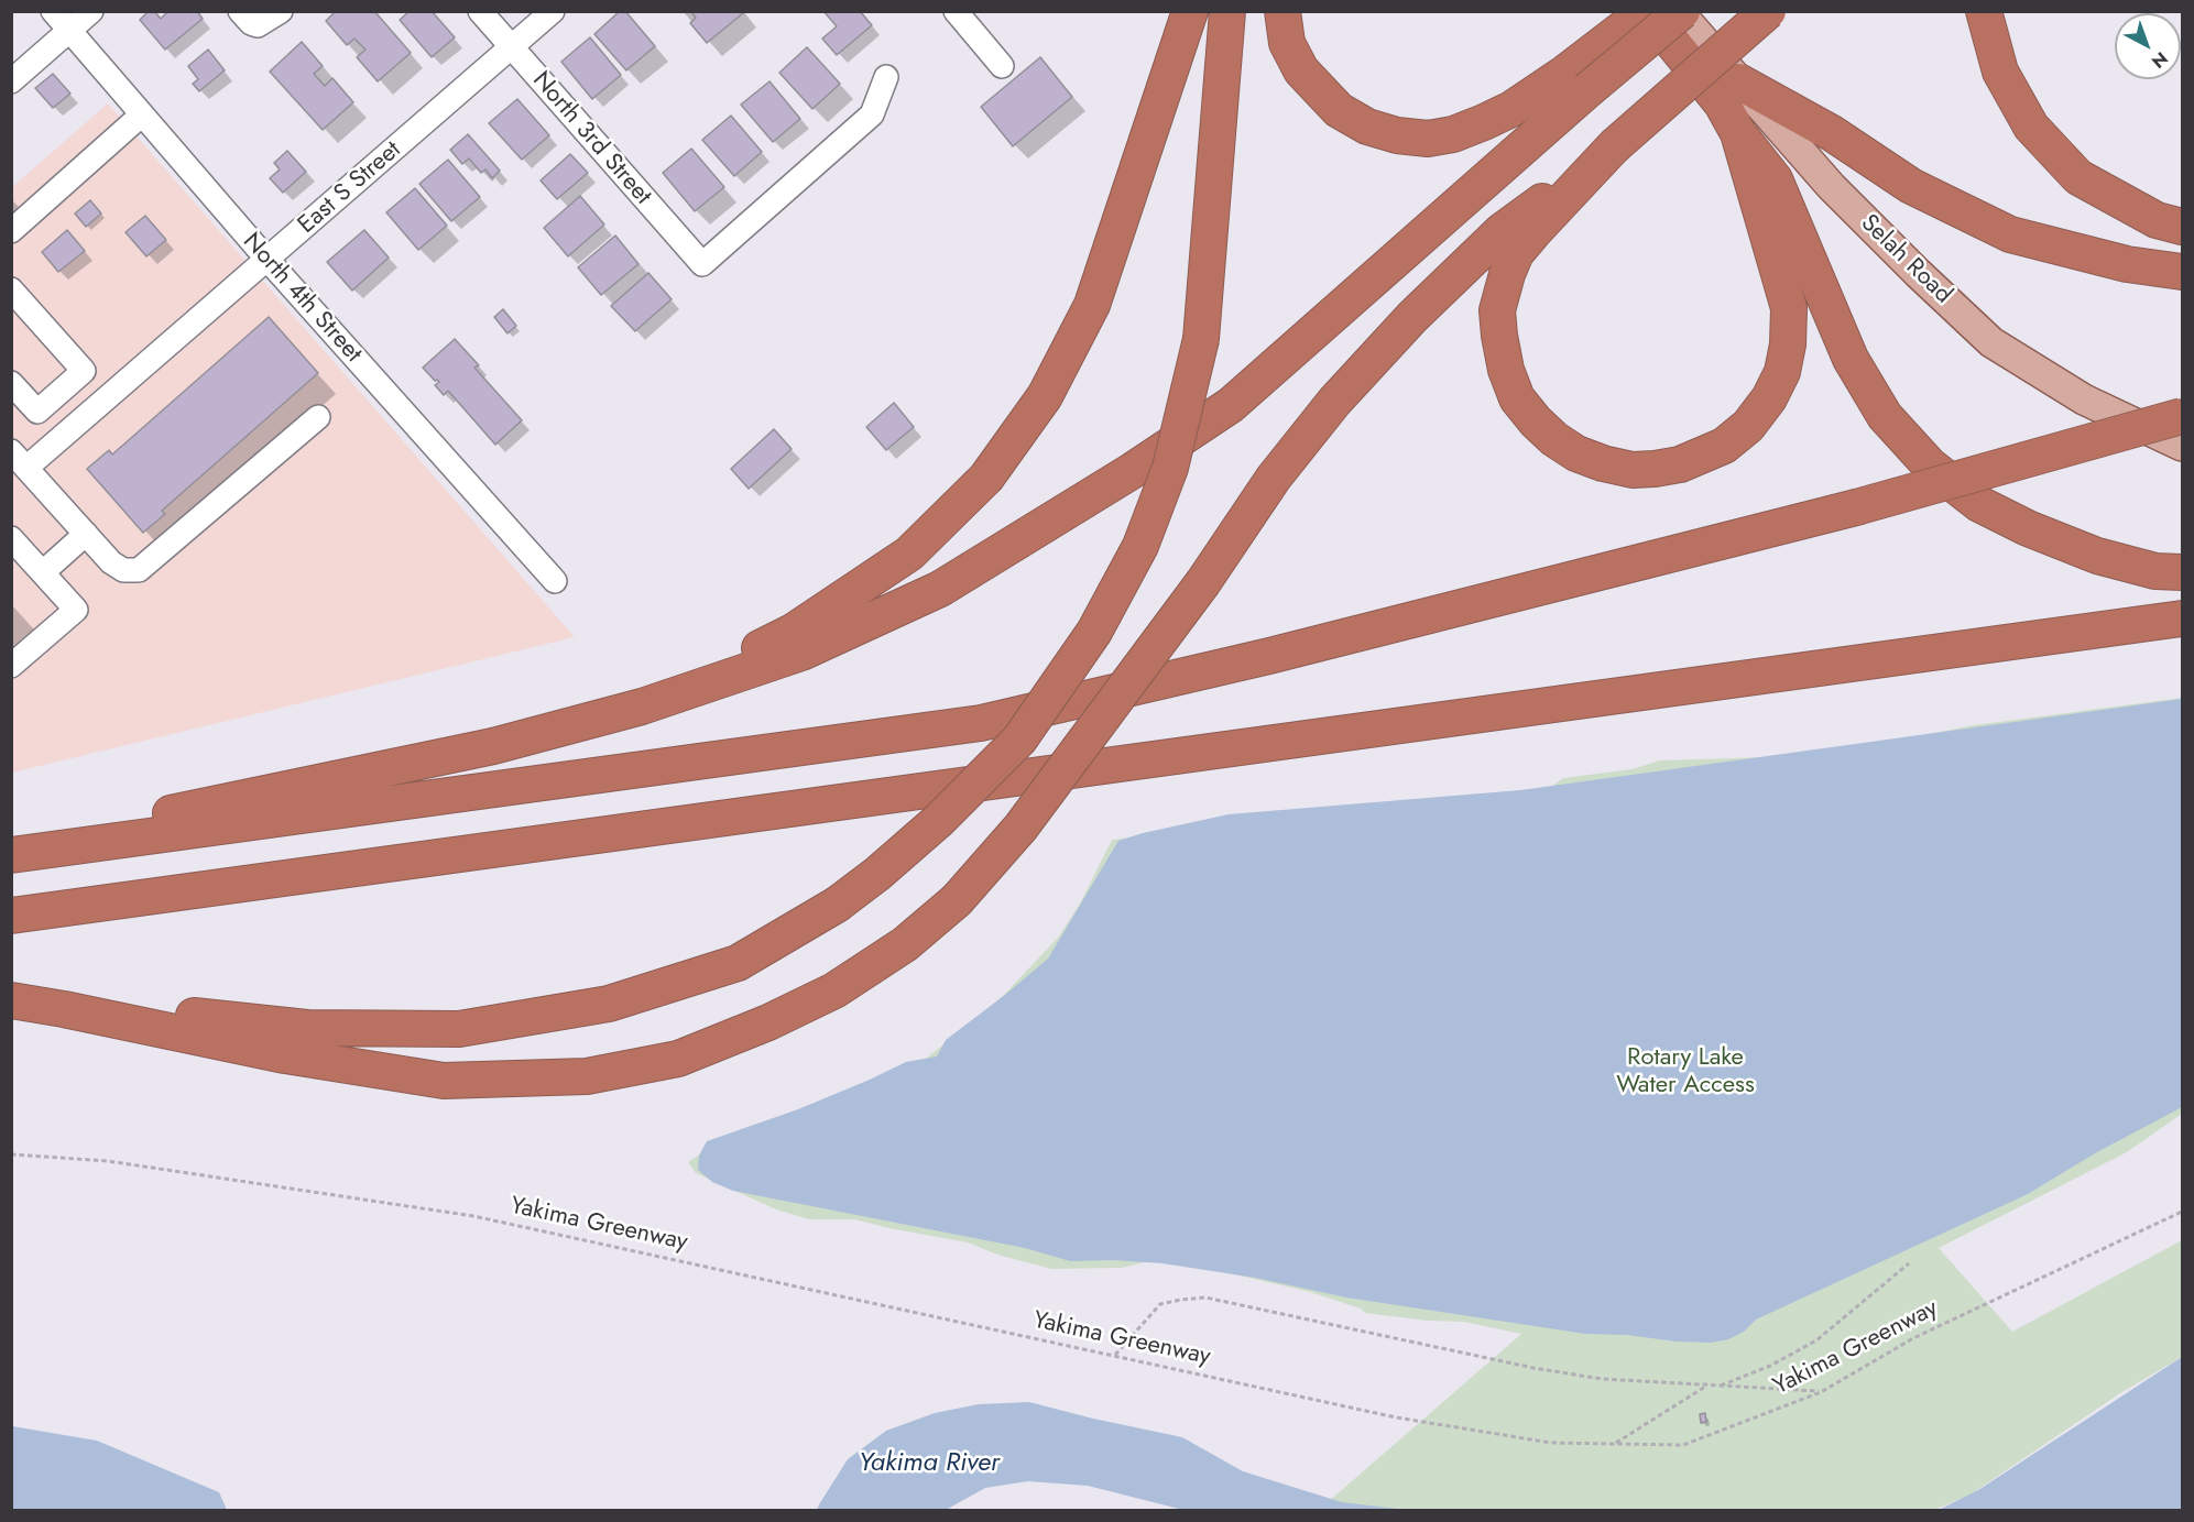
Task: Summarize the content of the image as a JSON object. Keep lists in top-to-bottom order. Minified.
{"streets":{"main road":["Selah Road"],"street":["North 3rd Street","East S Street","North 4th Street"],"path":["Yakima Greenway"]},"crossings":[["North 3rd Street","East S Street"],["East S Street","North 4th Street"]],"water":["Yakima River"],"parks":["Rotary Lake Water Access"],"north":"bottom right"}
